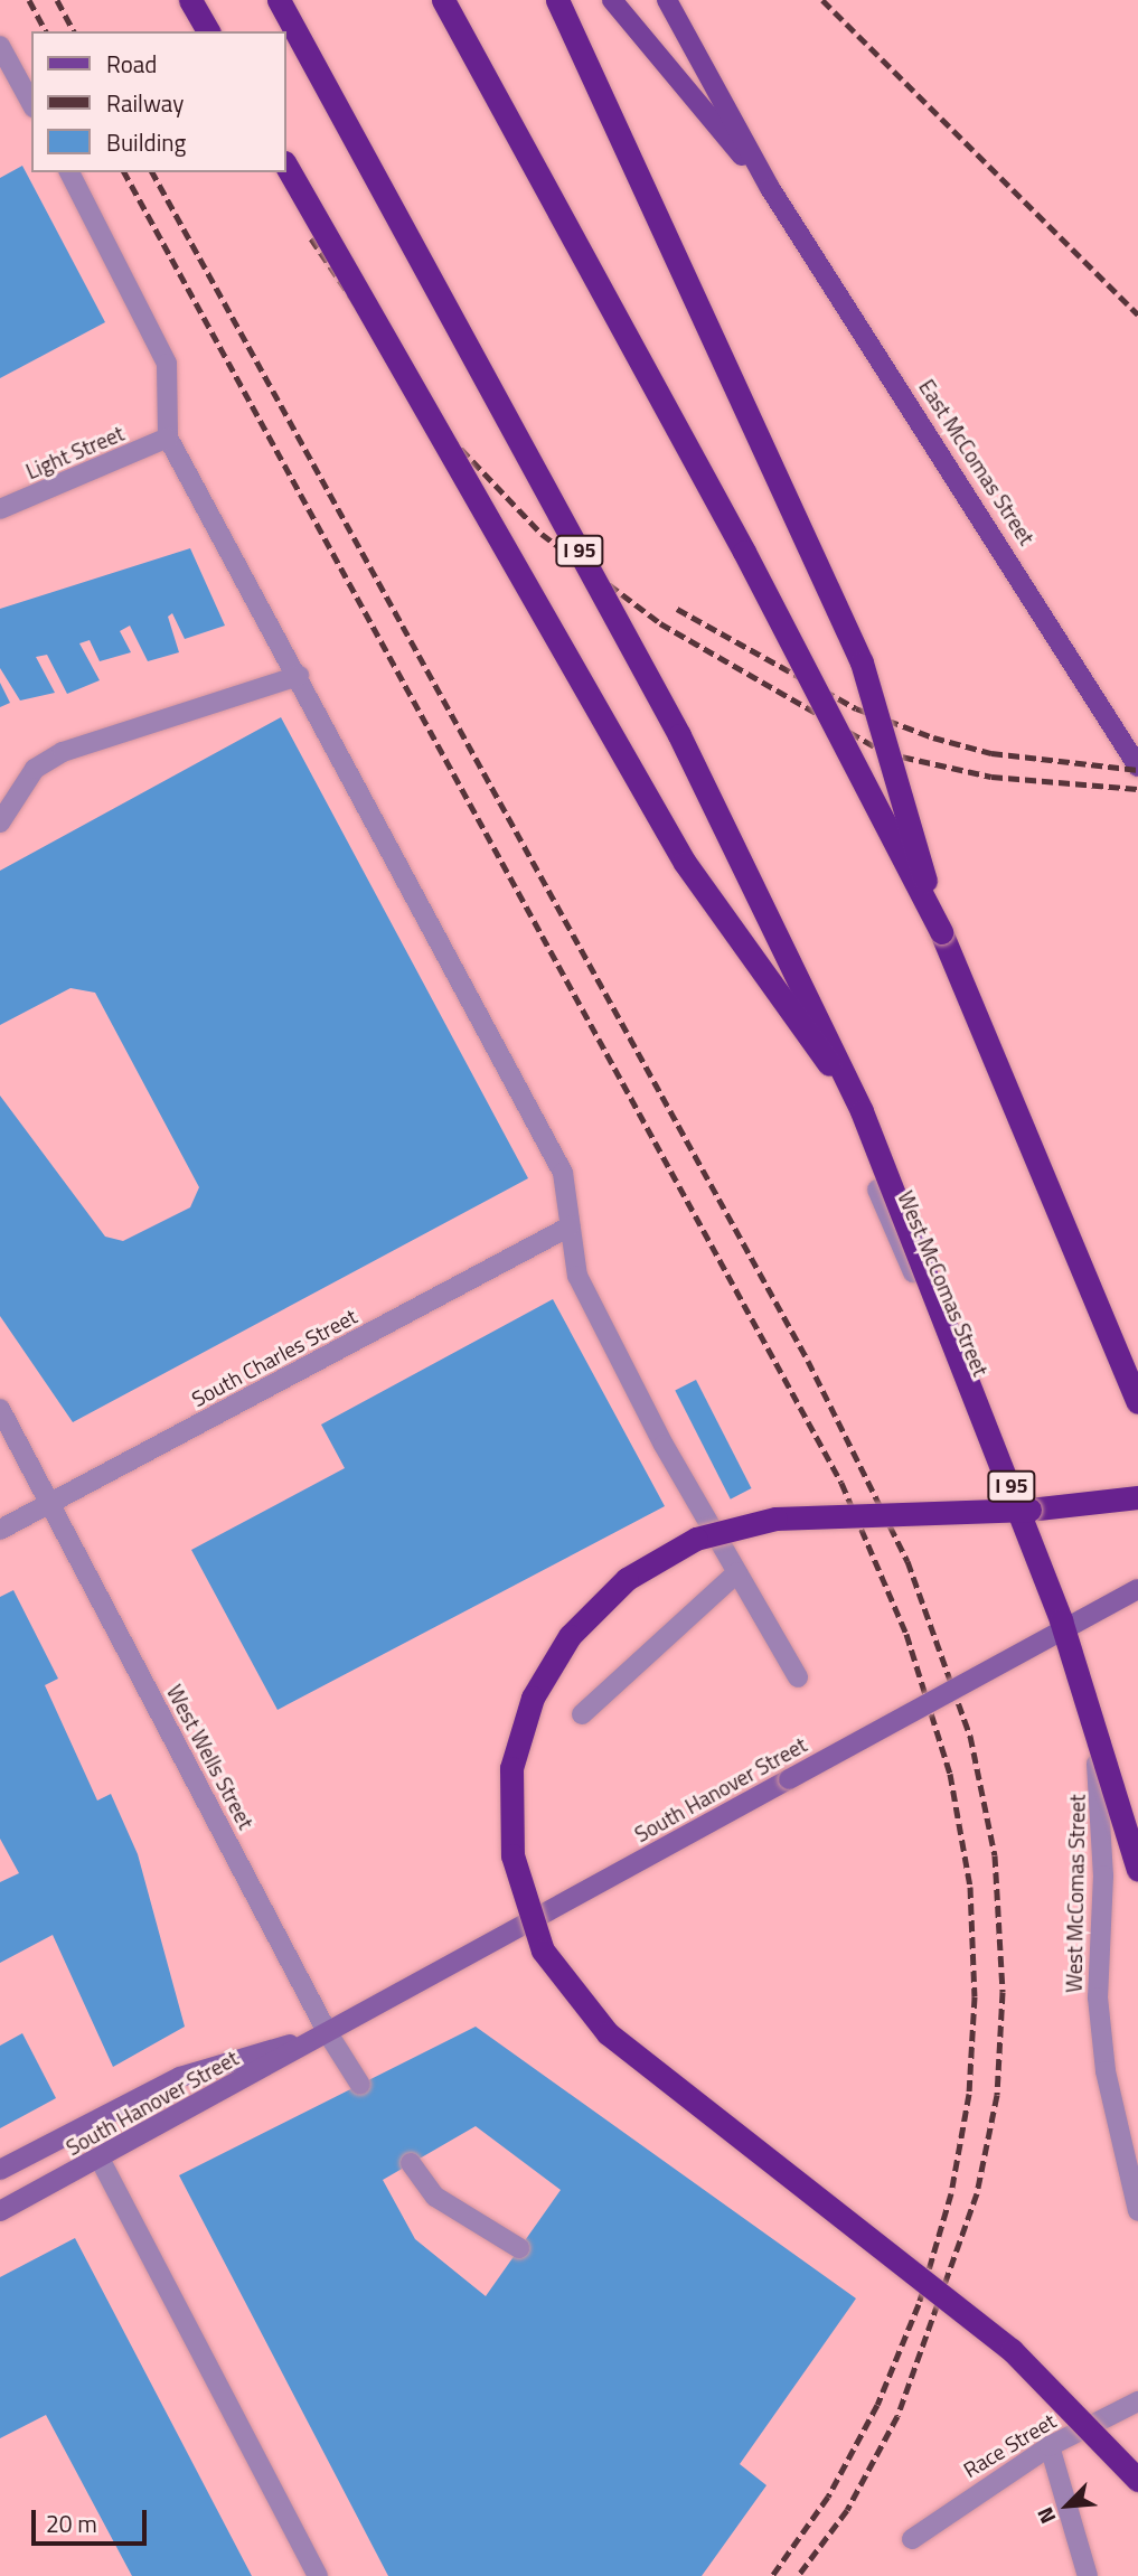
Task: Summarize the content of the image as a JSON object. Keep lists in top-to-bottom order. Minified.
{"streets":{"highway":["I 95"],"main road":["East McComas Street","South Hanover Street"],"street":["Light Street","West McComas Street","South Charles Street","West Wells Street","Race Street"]},"crossings":[["South Charles Street","West Wells Street"],["West Wells Street","South Hanover Street"]],"legend":["Road","Railway","Building"],"scale_bar":"20 m","north":"bottom left"}
